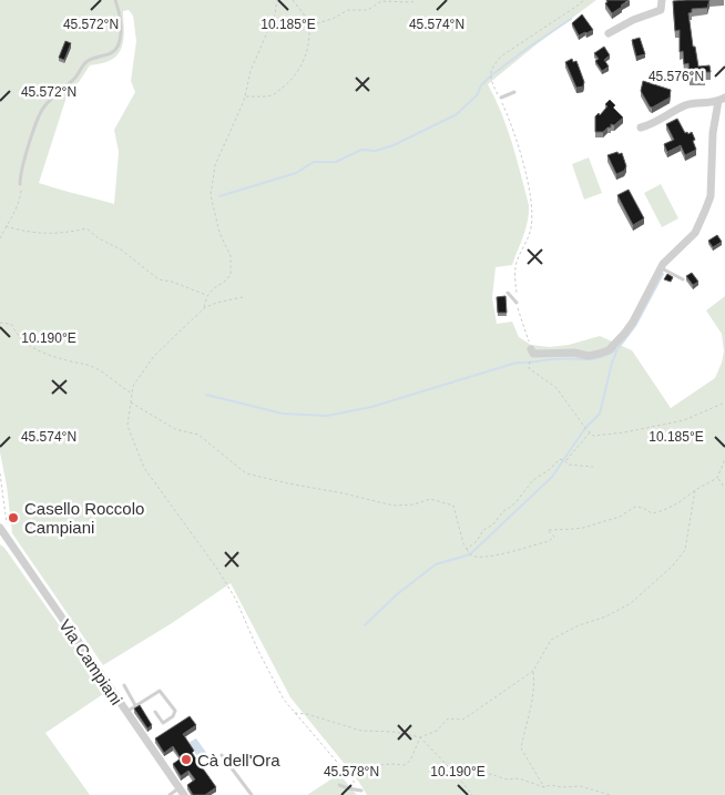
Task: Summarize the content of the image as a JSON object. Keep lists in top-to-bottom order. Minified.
{"streets":{"street":["Via Campiani"]},"places":["Casello Roccolo Campiani","Cà dell'Ora"],"coordinates":["45.572°N","10.185°E","45.574°N","45.576°N","10.190°E","45.578°N"]}
